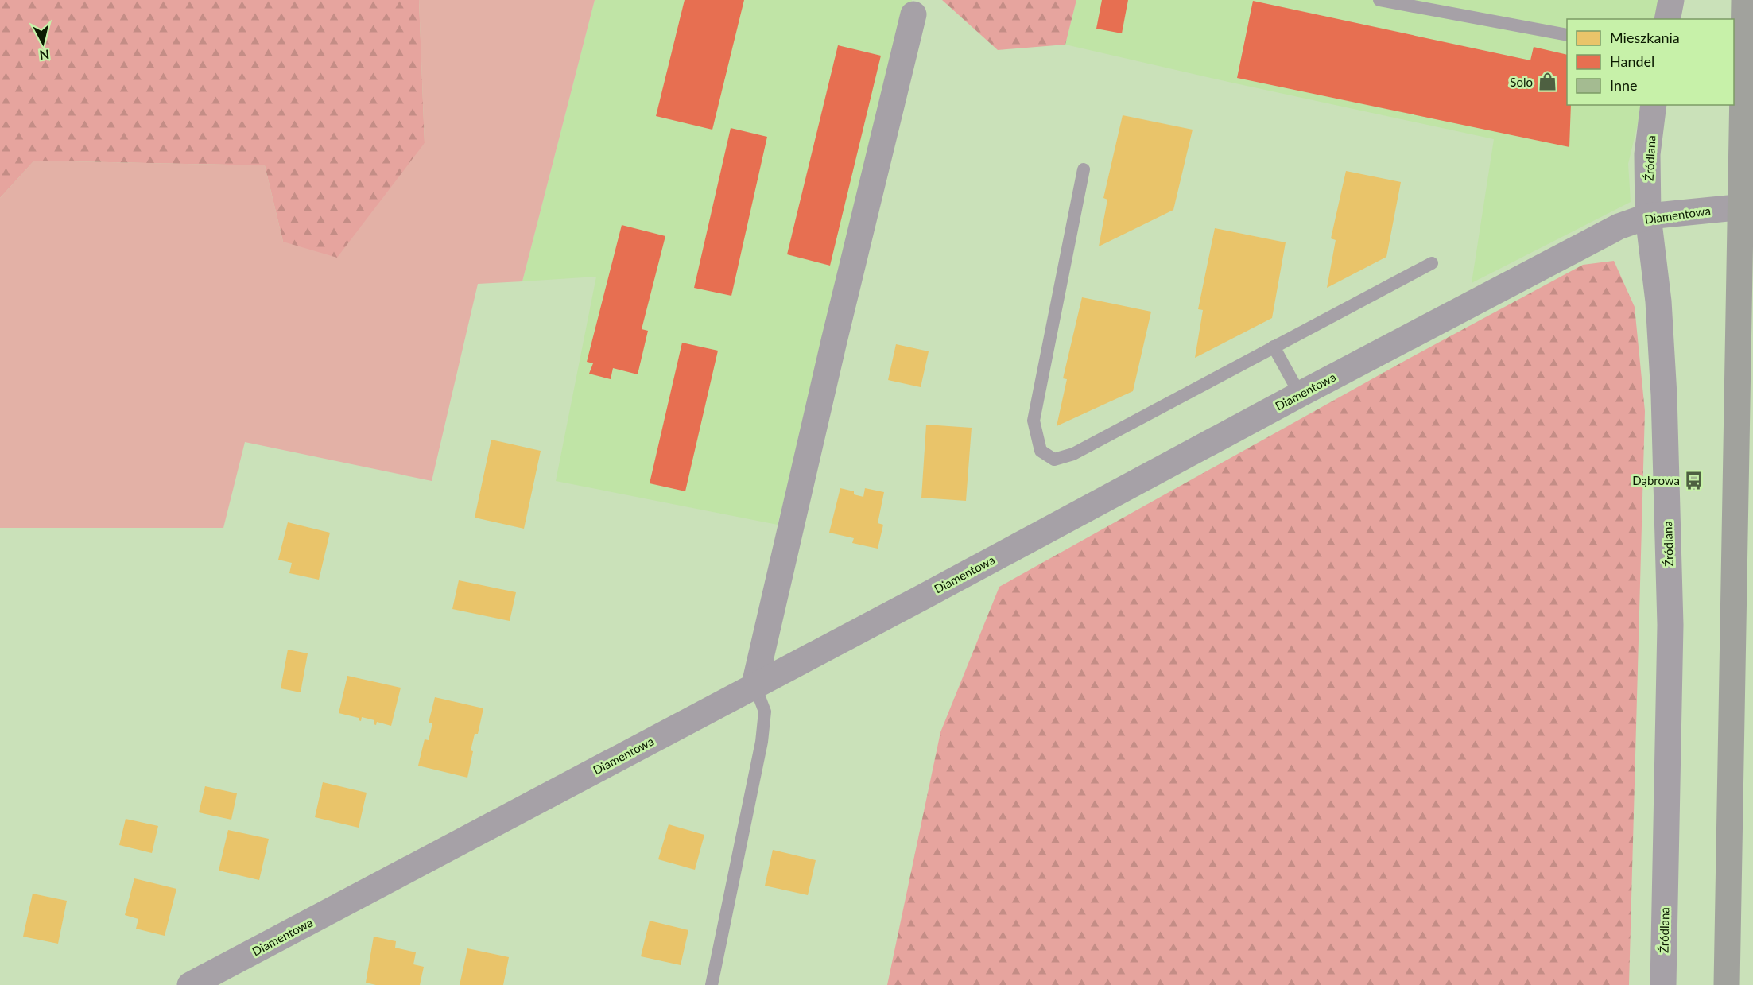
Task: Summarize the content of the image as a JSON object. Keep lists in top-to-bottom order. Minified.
{"streets":{"street":["Źródlana","Diamentowa"]},"crossings":[["Źródlana","Diamentowa"]],"places":{"shop":["Solo"],"bus stop":["Dąbrowa"]},"legend":["Mieszkania","Handel","Inne"],"north":"bottom"}
